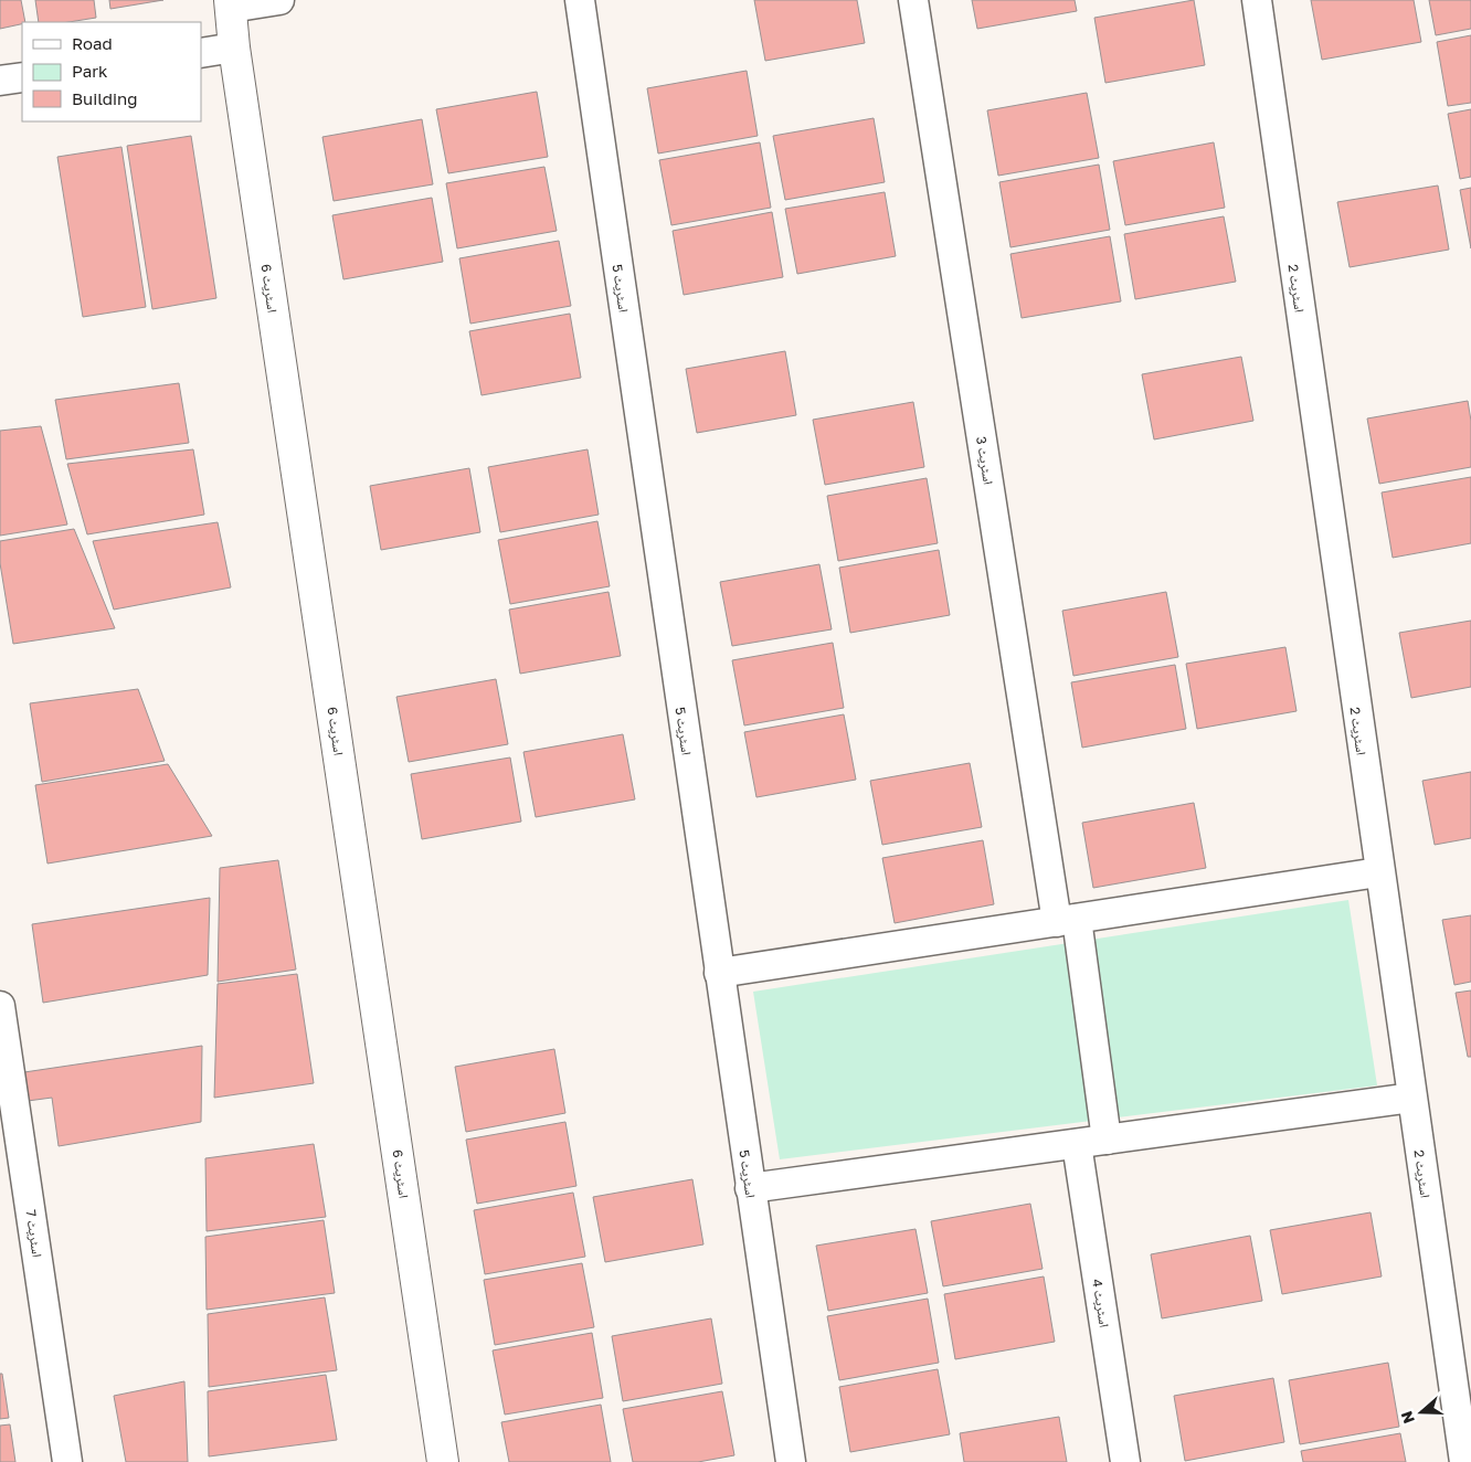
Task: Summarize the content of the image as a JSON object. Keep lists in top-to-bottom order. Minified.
{"streets":{"street":["اسٹریٹ 6","اسٹریٹ 5","اسٹریٹ 2","اسٹریٹ 3","اسٹریٹ 7","اسٹریٹ 4"]},"legend":["Road","Park","Building"],"north":"left"}
